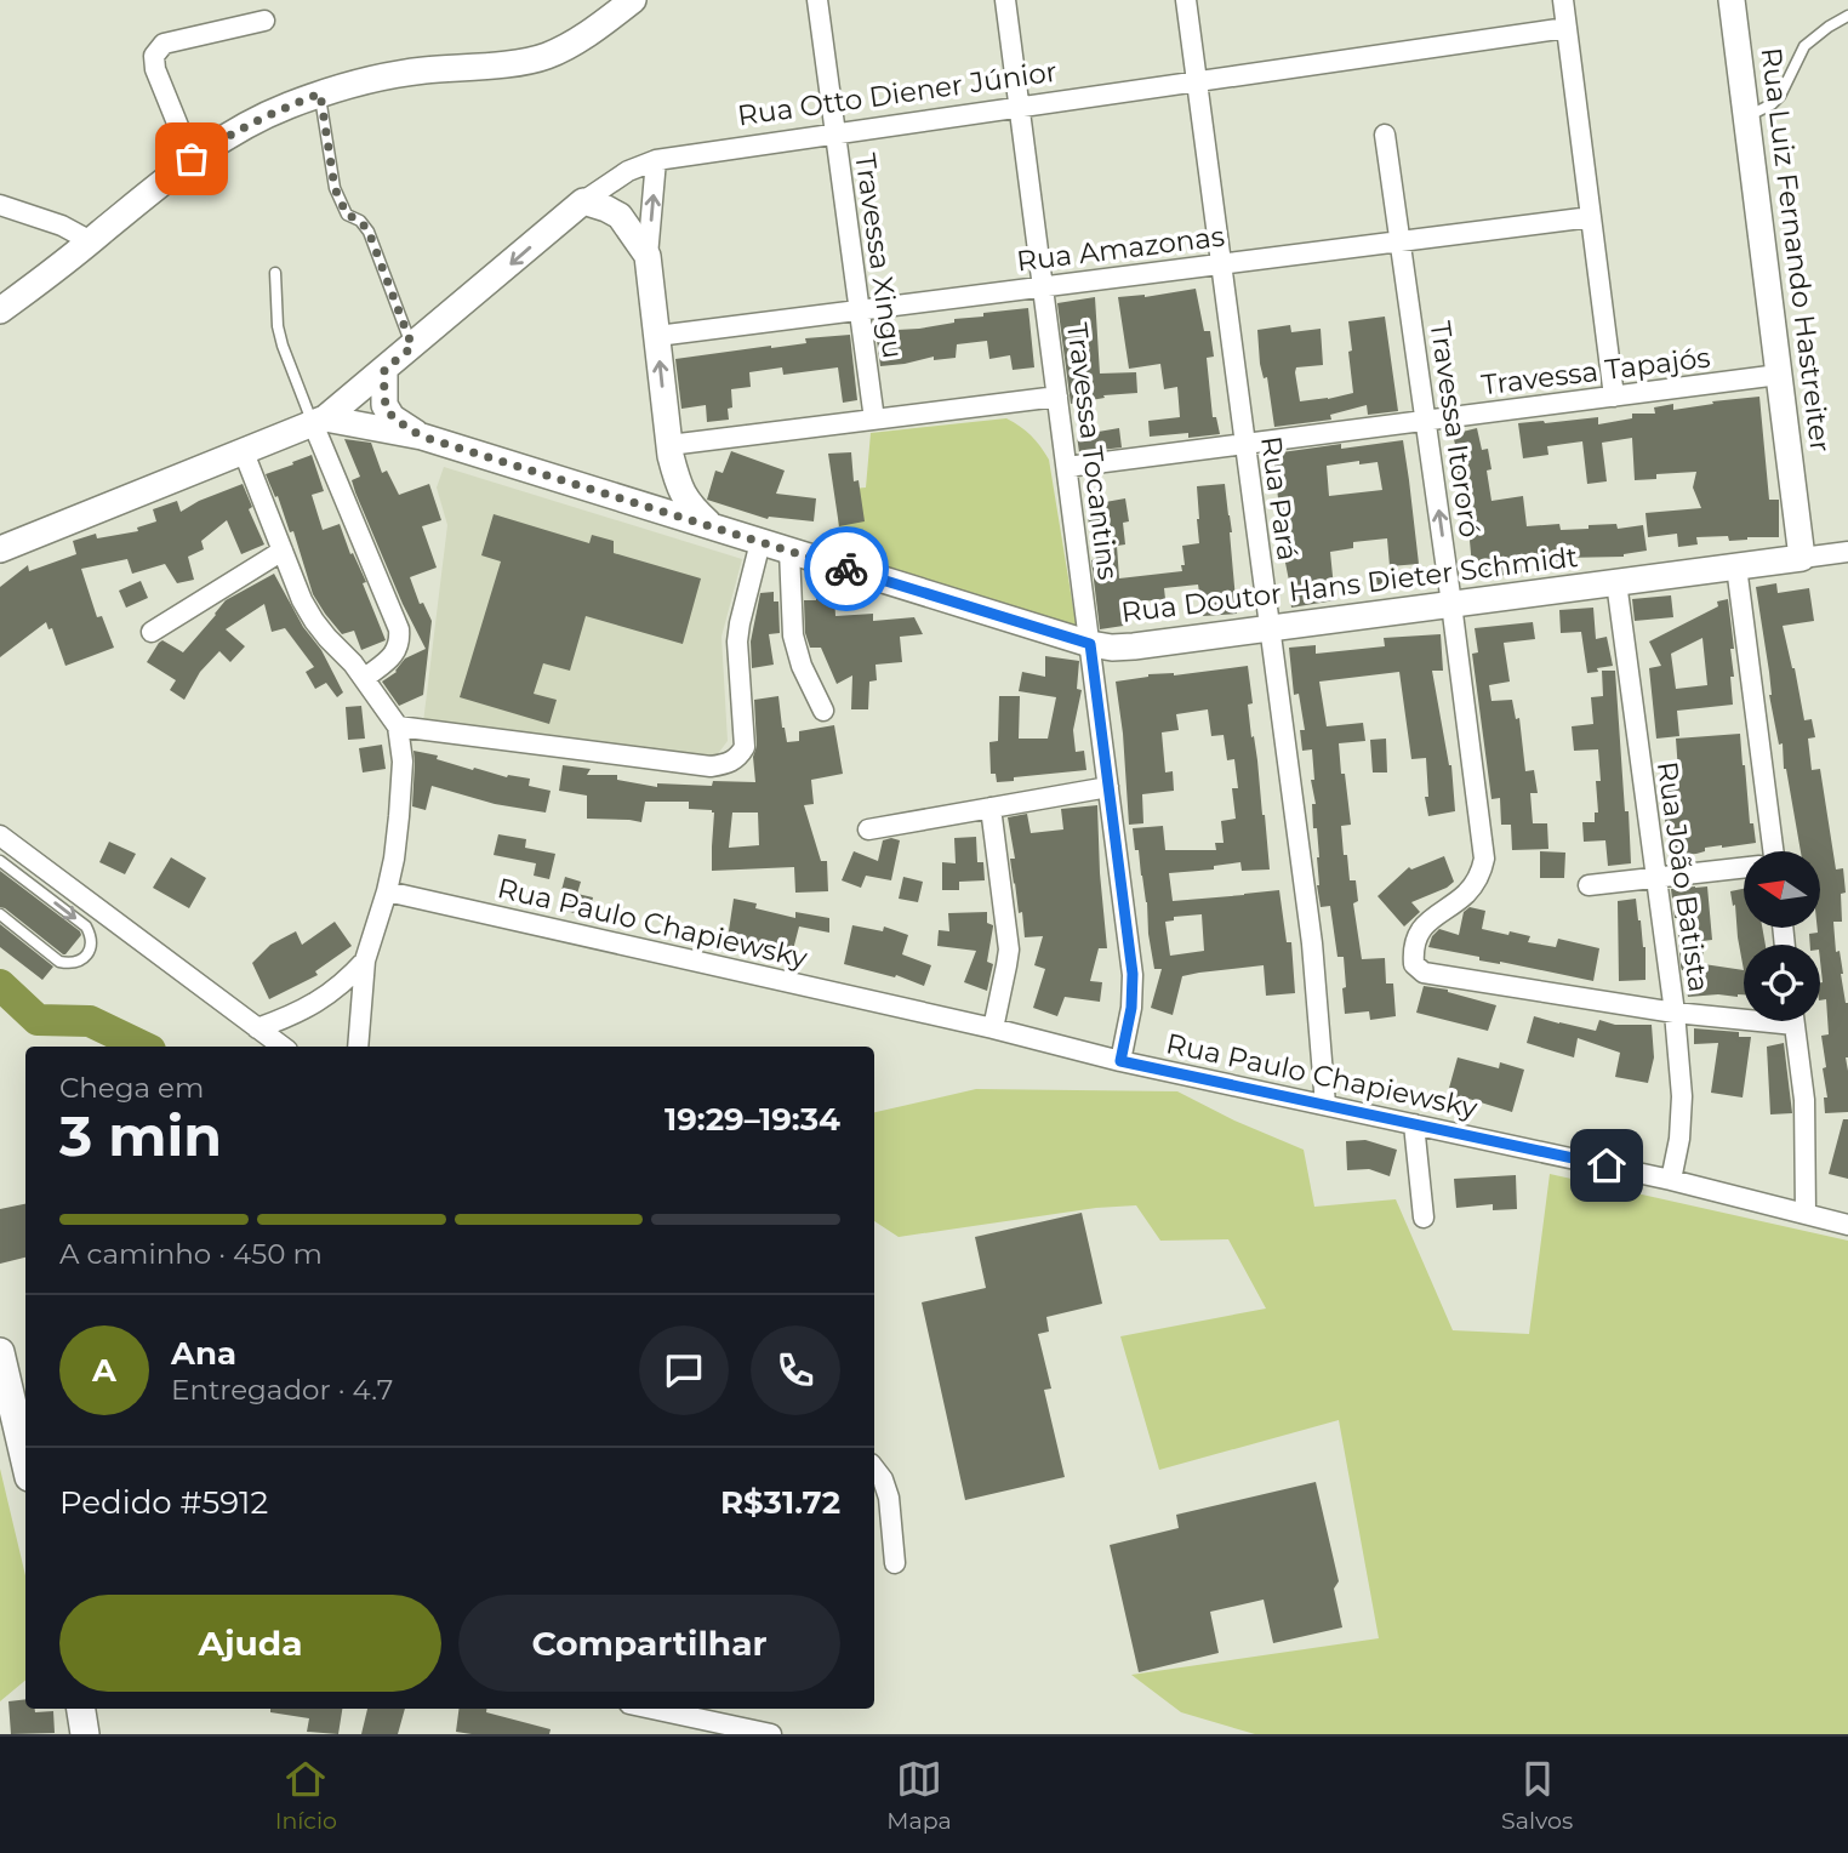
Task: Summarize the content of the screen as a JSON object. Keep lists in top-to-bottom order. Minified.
{"streets":{"street":["Rua Otto Diener Júnior","Rua Amazonas","Rua Luiz Fernando Hastreiter","Travessa Xingu","Travessa Tapajós","Travessa Itororó","Travessa Tocantins","Rua Pará","Rua Doutor Hans Dieter Schmidt","Rua João Batista","Rua Paulo Chapiewsky"]},"crossings":[["Rua Otto Diener Júnior","Travessa Xingu"],["Rua Otto Diener Júnior","Travessa Tocantins"],["Rua Otto Diener Júnior","Rua Pará"],["Rua Otto Diener Júnior","Rua Doutor Hans Dieter Schmidt"],["Rua Amazonas","Travessa Xingu"],["Rua Amazonas","Travessa Itororó"],["Rua Amazonas","Travessa Tocantins"],["Rua Amazonas","Rua Pará"],["Rua Luiz Fernando Hastreiter","Travessa Tapajós"],["Rua Luiz Fernando Hastreiter","Rua Doutor Hans Dieter Schmidt"],["Travessa Tapajós","Travessa Itororó"],["Travessa Tapajós","Travessa Tocantins"],["Travessa Tapajós","Rua Pará"],["Travessa Itororó","Rua Doutor Hans Dieter Schmidt"],["Travessa Itororó","Rua João Batista"],["Travessa Tocantins","Rua Doutor Hans Dieter Schmidt"],["Travessa Tocantins","Rua Paulo Chapiewsky"],["Rua Pará","Rua Doutor Hans Dieter Schmidt"],["Rua Pará","Rua Paulo Chapiewsky"],["Rua Doutor Hans Dieter Schmidt","Rua João Batista"],["Rua João Batista","Rua Paulo Chapiewsky"]],"north":"left","page":{"heading":["3 min","Chega em","19:29–19:34"],"panel":["Ana","Entregador · 4.7","Pedido #5912","R$31.72"],"bar":"A caminho · 450 m","round":"A","buttons":["Ajuda","Compartilhar"],"tabs":["Início","Mapa","Salvos"]}}
